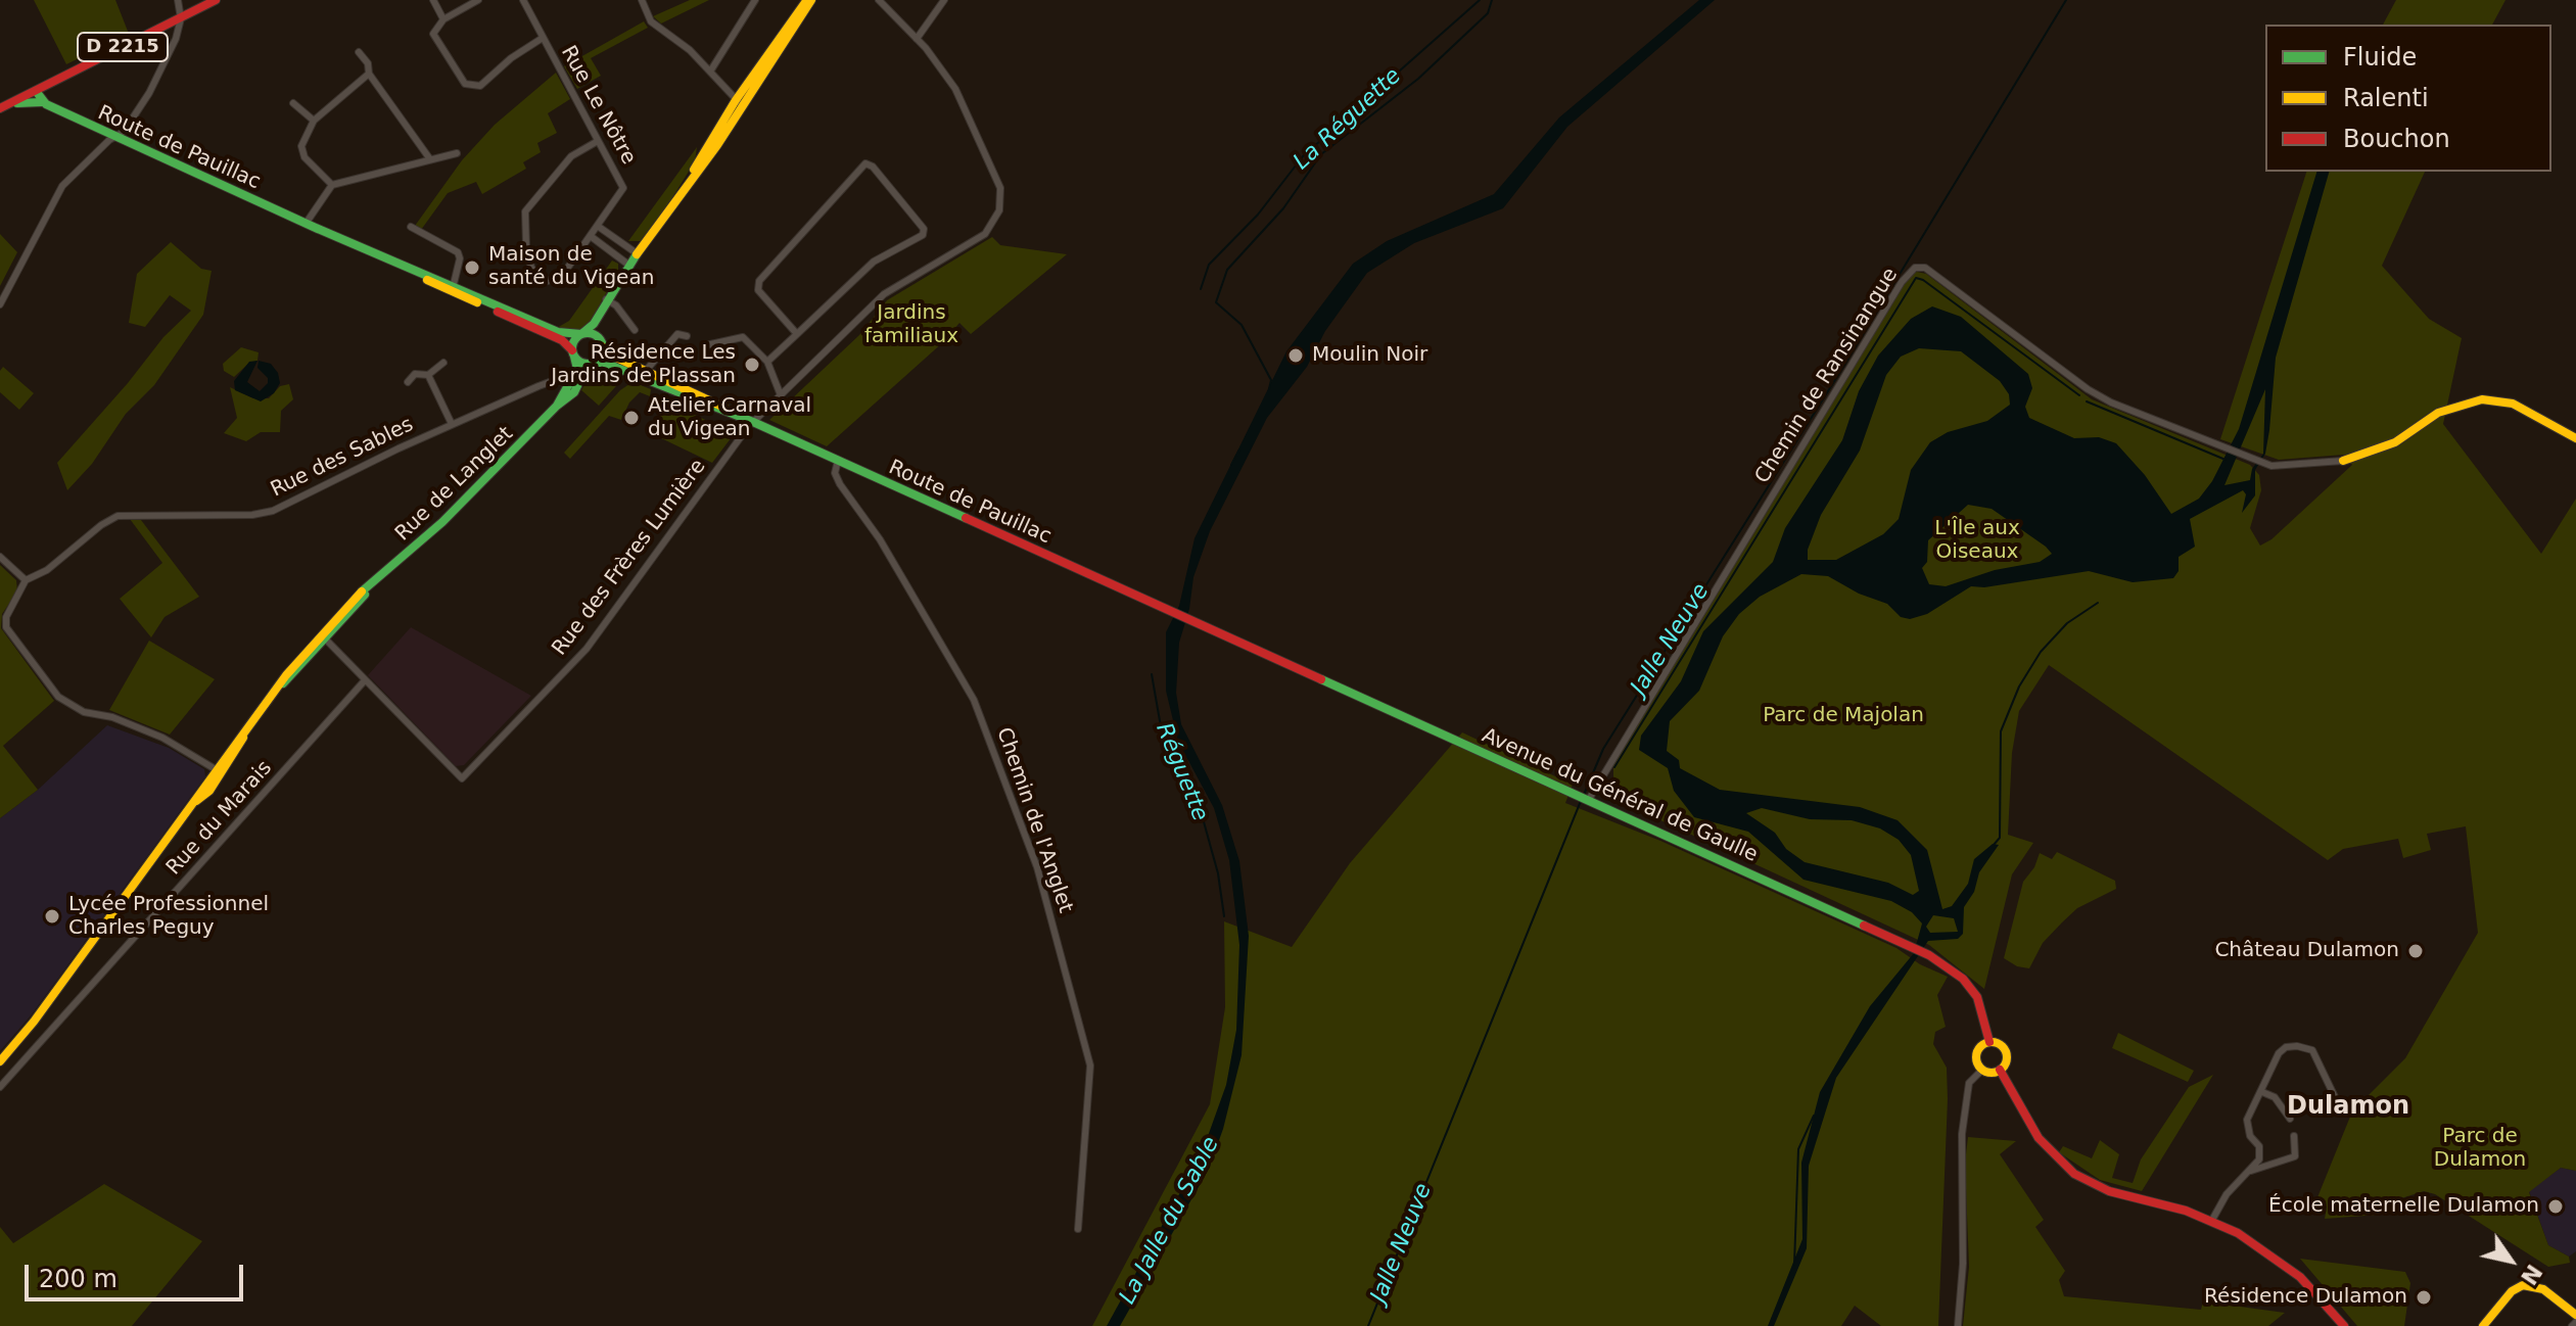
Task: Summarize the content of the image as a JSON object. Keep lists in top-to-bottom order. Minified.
{"streets":{"main road":["D 2215","Route de Pauillac","Chemin de Ransinangue","Rue de Langlet","Avenue du Général de Gaulle"],"street":["Rue Le Nôtre","Rue des Sables","Rue des Frères Lumière","Rue du Marais","Chemin de l'Anglet"]},"crossings":[["Route de Pauillac","Rue de Langlet"],["Route de Pauillac","Rue des Frères Lumière"],["Route de Pauillac","Avenue du Général de Gaulle"],["Route de Pauillac","Chemin de l'Anglet"],["Chemin de Ransinangue","Avenue du Général de Gaulle"],["Rue des Sables","Rue de Langlet"],["Rue de Langlet","Rue des Frères Lumière"],["Rue des Frères Lumière","Rue du Marais"]],"districts":["Dulamon"],"water":["La Réguette","Jalle Neuve","Réguette","La Jalle du Sable"],"parks":["Jardins familiaux","L'Île aux Oiseaux","Parc de Majolan","Parc de Dulamon"],"places":["Maison de santé du Vigean","Moulin Noir","Résidence Les Jardins de Plassan","Atelier Carnaval du Vigean","Lycée Professionnel Charles Peguy","Château Dulamon","École maternelle Dulamon","Résidence Dulamon"],"legend":["Fluide","Ralenti","Bouchon"],"scale_bar":"200 m","north":"bottom right"}
